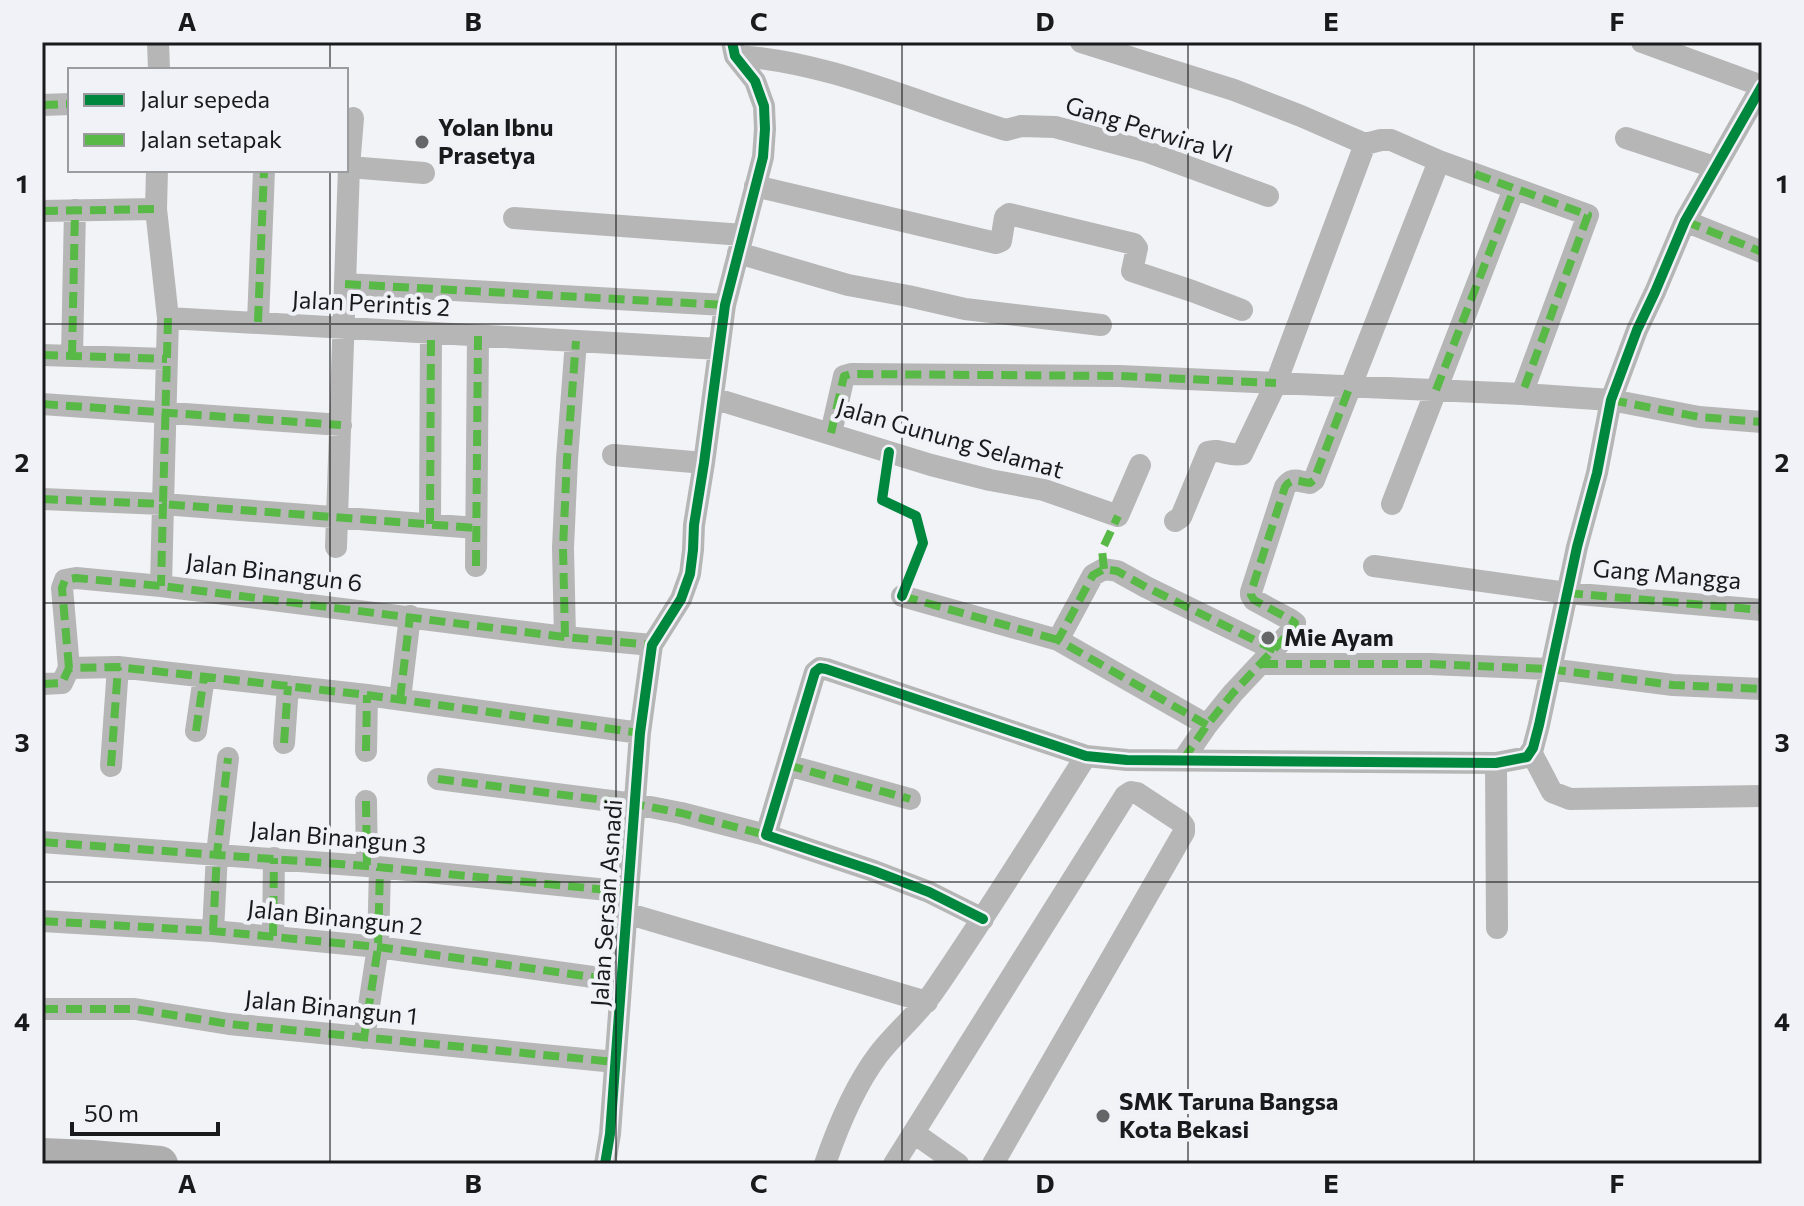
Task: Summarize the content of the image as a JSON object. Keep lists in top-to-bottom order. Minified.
{"streets":{"street":["Gang Perwira VI","Jalan Perintis 2","Jalan Gunung Selamat","Jalan Binangun 6","Gang Mangga","Jalan Binangun 3","Jalan Sersan Asnadi","Jalan Binangun 2","Jalan Binangun 1"]},"crossings":[["Jalan Binangun 6","Jalan Sersan Asnadi"],["Jalan Binangun 3","Jalan Sersan Asnadi"],["Jalan Sersan Asnadi","Jalan Binangun 2"],["Jalan Sersan Asnadi","Jalan Binangun 1"]],"places":["Yolan Ibnu Prasetya","Mie Ayam","SMK Taruna Bangsa Kota Bekasi"],"legend":["Jalur sepeda","Jalan setapak"],"scale_bar":"50 m","grid":{"columns":["A","B","C","D","E","F"],"rows":["1","2","3","4"]}}
